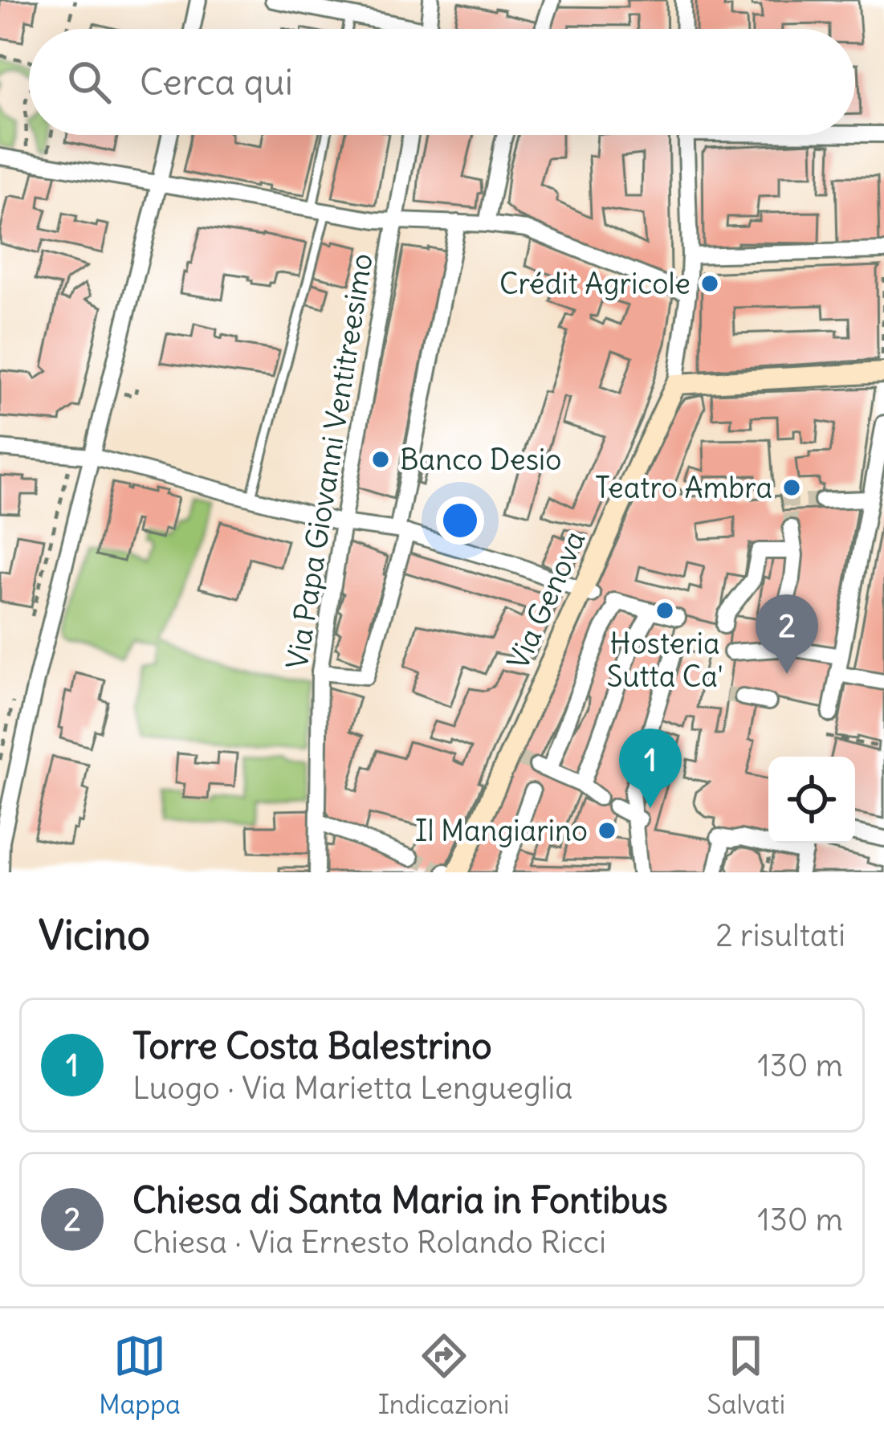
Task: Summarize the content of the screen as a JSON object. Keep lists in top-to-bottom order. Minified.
{"streets":{"main road":["Via Genova"],"street":["Via Papa Giovanni Ventitreesimo"]},"places":["Crédit Agricole","Banco Desio","Teatro Ambra","Hosteria Sutta Ca'","Il Mangiarino"],"page":{"search":"Cerca qui","pins":["2","1"],"heading":["Vicino","2 risultati"],"list":[{"mark":"1","name":"Torre Costa Balestrino","note":"Luogo · Via Marietta Lengueglia","value":"130 m"},{"mark":"2","name":"Chiesa di Santa Maria in Fontibus","note":"Chiesa · Via Ernesto Rolando Ricci","value":"130 m"}],"nav":["Mappa","Indicazioni","Salvati"]}}
